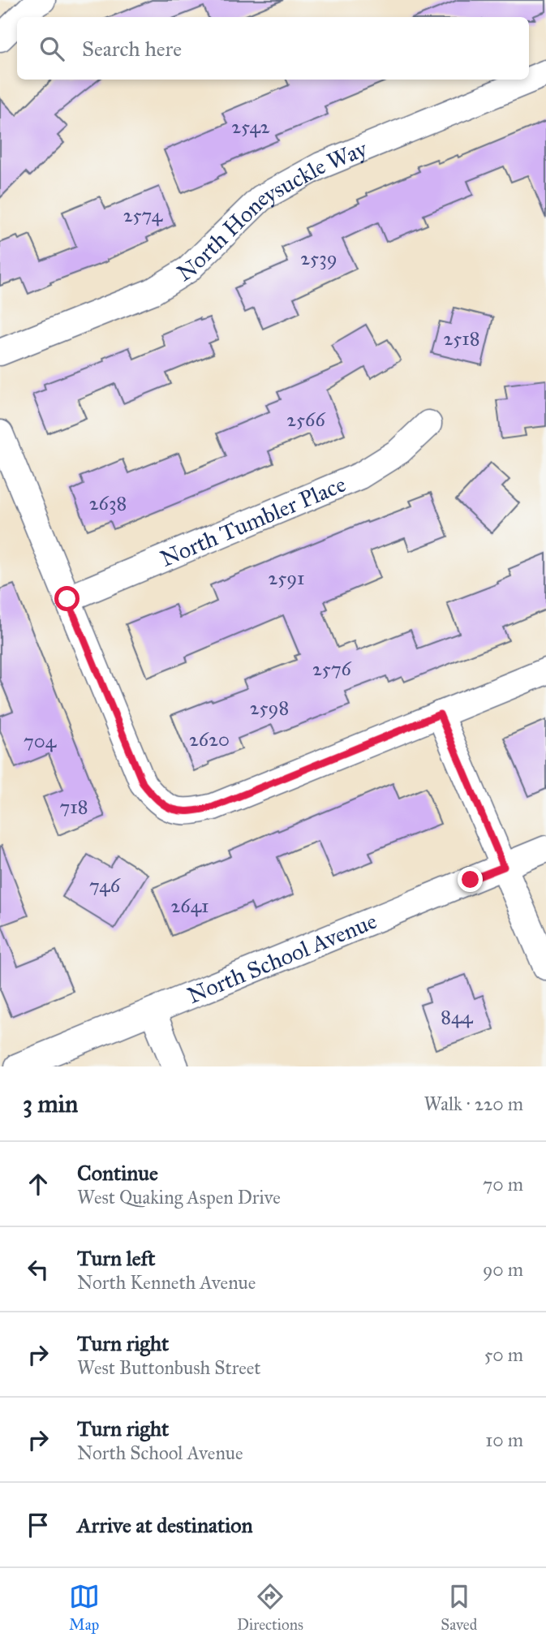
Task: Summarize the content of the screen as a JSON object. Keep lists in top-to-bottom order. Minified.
{"streets":{"street":["North Honeysuckle Way","North Tumbler Place","North School Avenue"]},"house_numbers":["2542","2574","2539","2518","2566","2638","2591","2576","2598","2620","704","718","746","2641","844"],"page":{"search":"Search here","heading":["3 min","Walk · 220 m"],"list":[["Continue","West Quaking Aspen Drive","70 m"],["Turn left","North Kenneth Avenue","90 m"],["Turn right","West Buttonbush Street","50 m"],["Turn right","North School Avenue","10 m"],"Arrive at destination"],"nav":["Map","Directions","Saved"]}}
